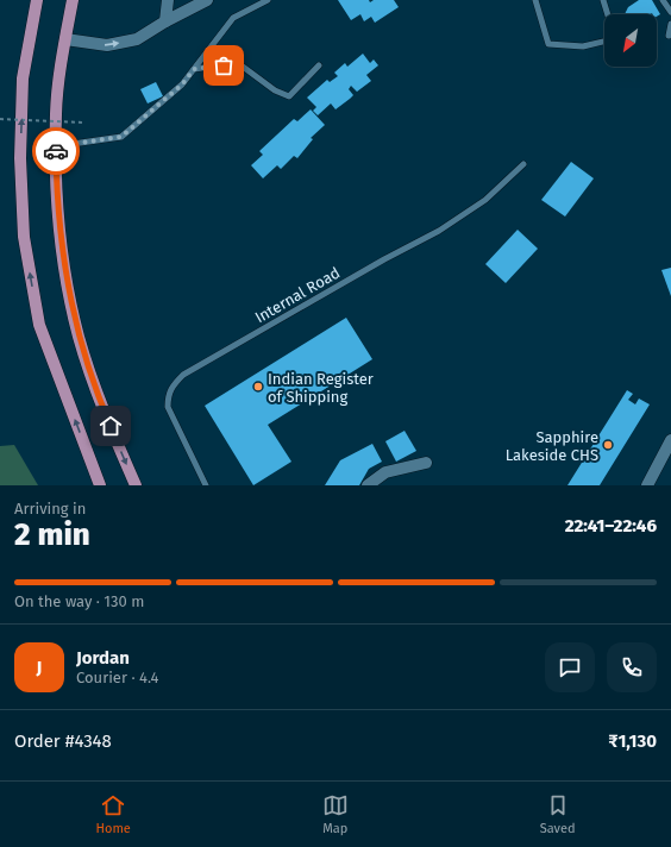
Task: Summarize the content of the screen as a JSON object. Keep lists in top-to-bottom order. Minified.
{"streets":{"lane":["Internal Road"]},"places":["Indian Register of Shipping","Sapphire Lakeside CHS"],"north":"bottom left","page":{"heading":["2 min","Arriving in","22:41–22:46"],"panel":["Jordan","Courier · 4.4","Order #4348","₹1,130"],"bar":"On the way · 130 m","round":"J","tabs":["Home","Map","Saved"]}}
